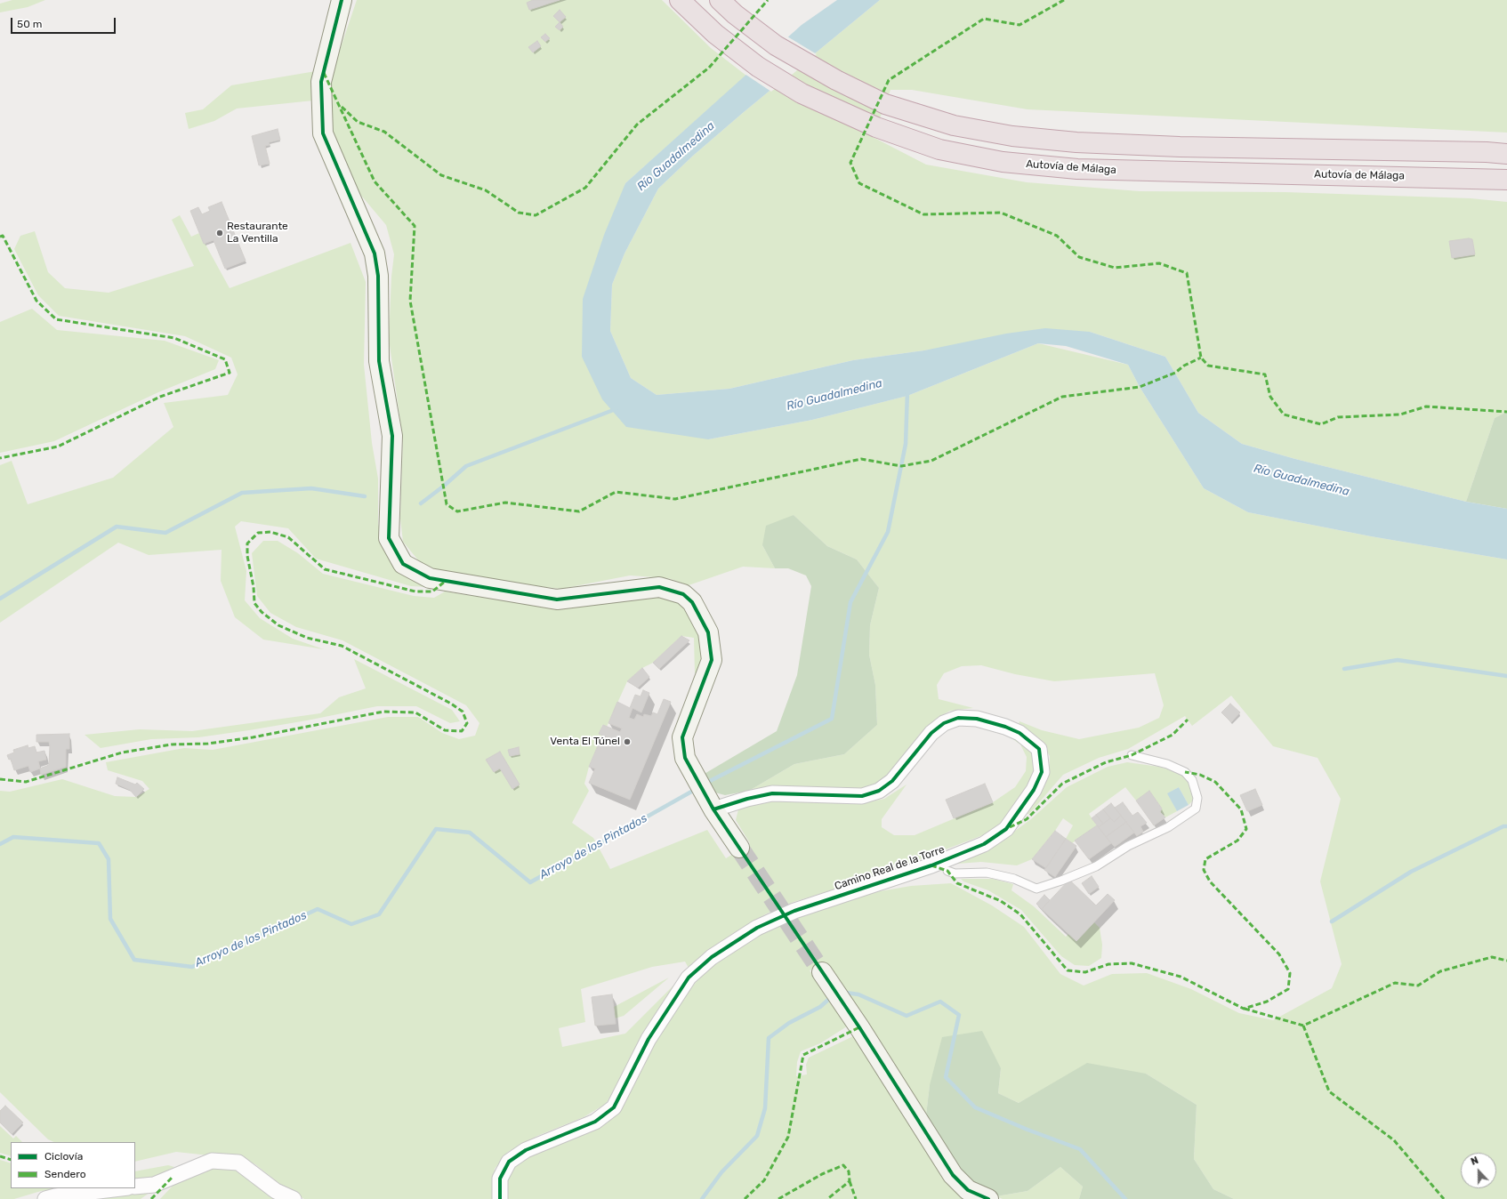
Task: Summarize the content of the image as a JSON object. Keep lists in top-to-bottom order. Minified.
{"streets":{"highway":["Autovía de Málaga"],"street":["Camino Real de la Torre"]},"water":["Río Guadalmedina","Arroyo de los Pintados"],"places":["Restaurante La Ventilla","Venta El Túnel"],"legend":["Ciclovía","Sendero"],"scale_bar":"50 m","north":"top"}
